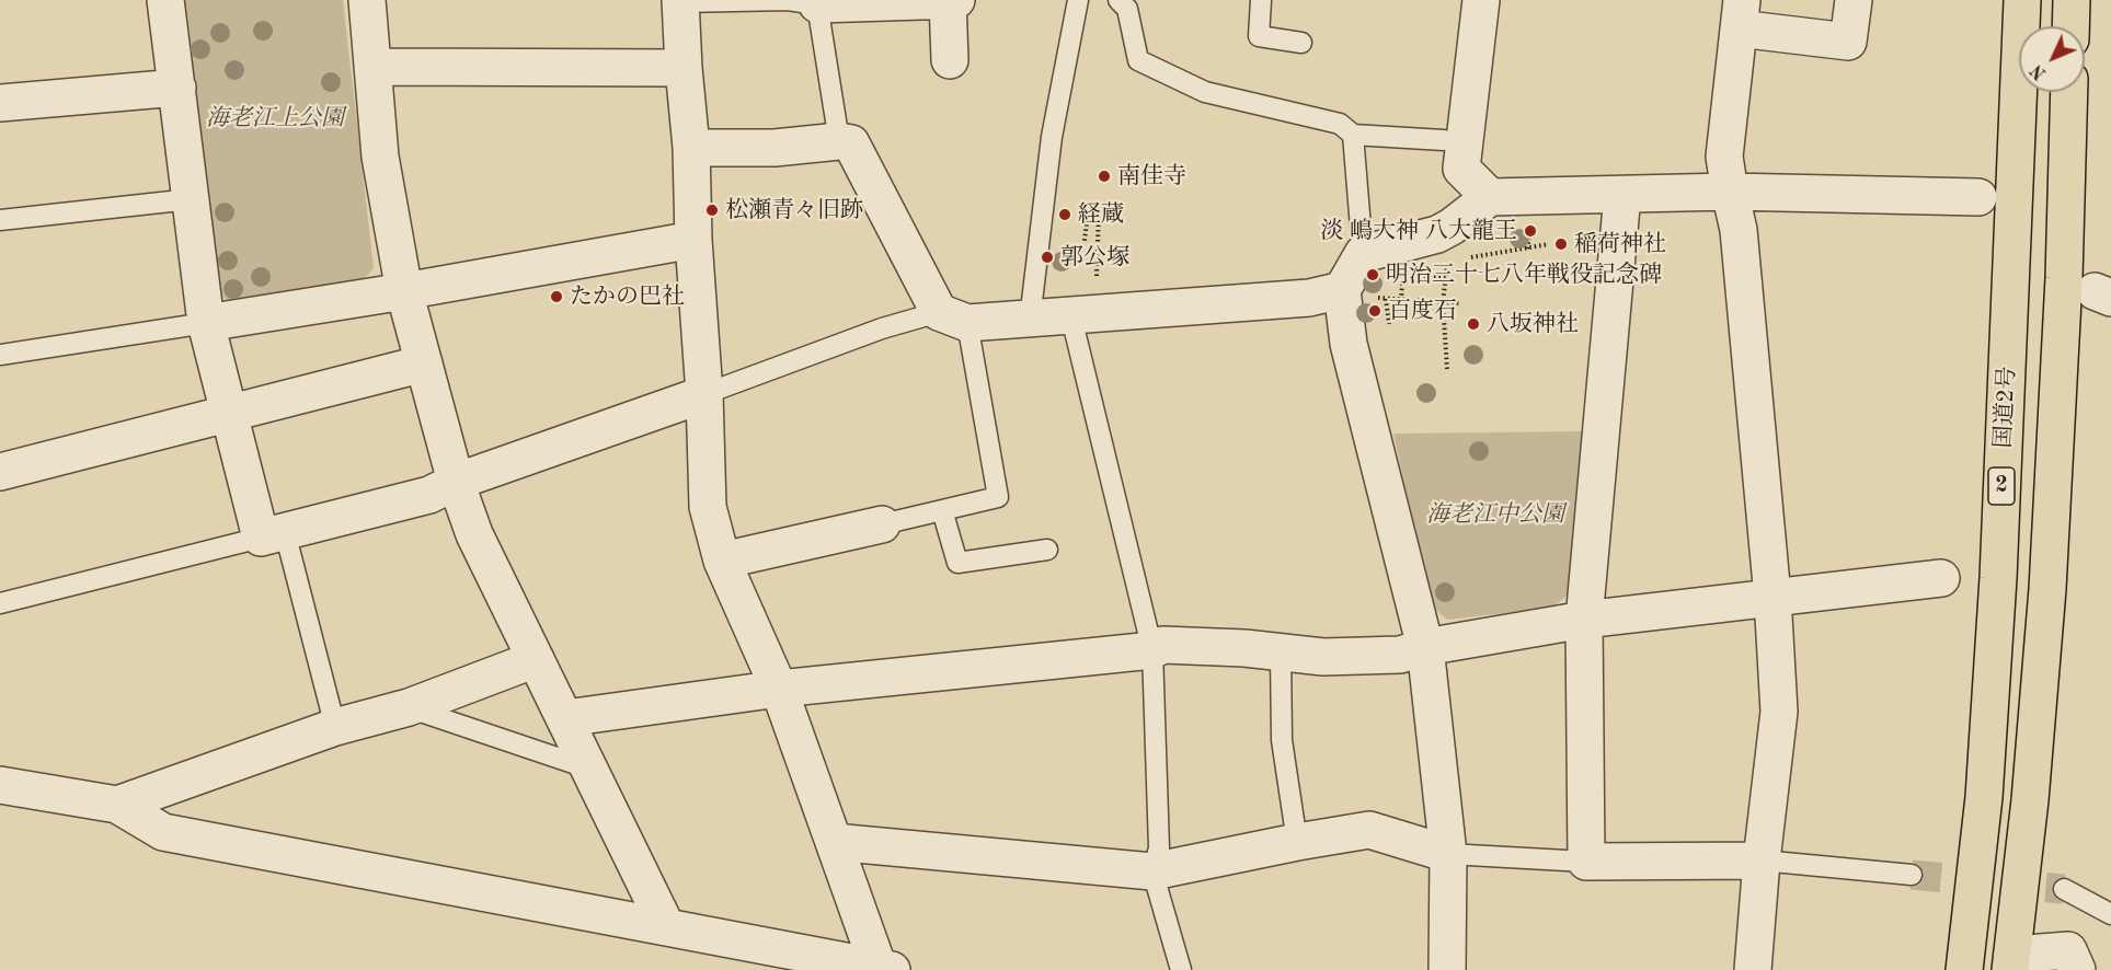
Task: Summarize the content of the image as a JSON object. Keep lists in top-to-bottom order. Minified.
{"streets":{"highway":["国道2号","2"]},"parks":["海老江上公園","海老江中公園"],"places":["南佳寺","松瀬青々旧跡","経蔵","淡 嶋大神 八大龍王","稲荷神社","郭公塚","明治三十七八年戦役記念碑","たかの巴社","百度石","八坂神社"],"north":"bottom left"}
